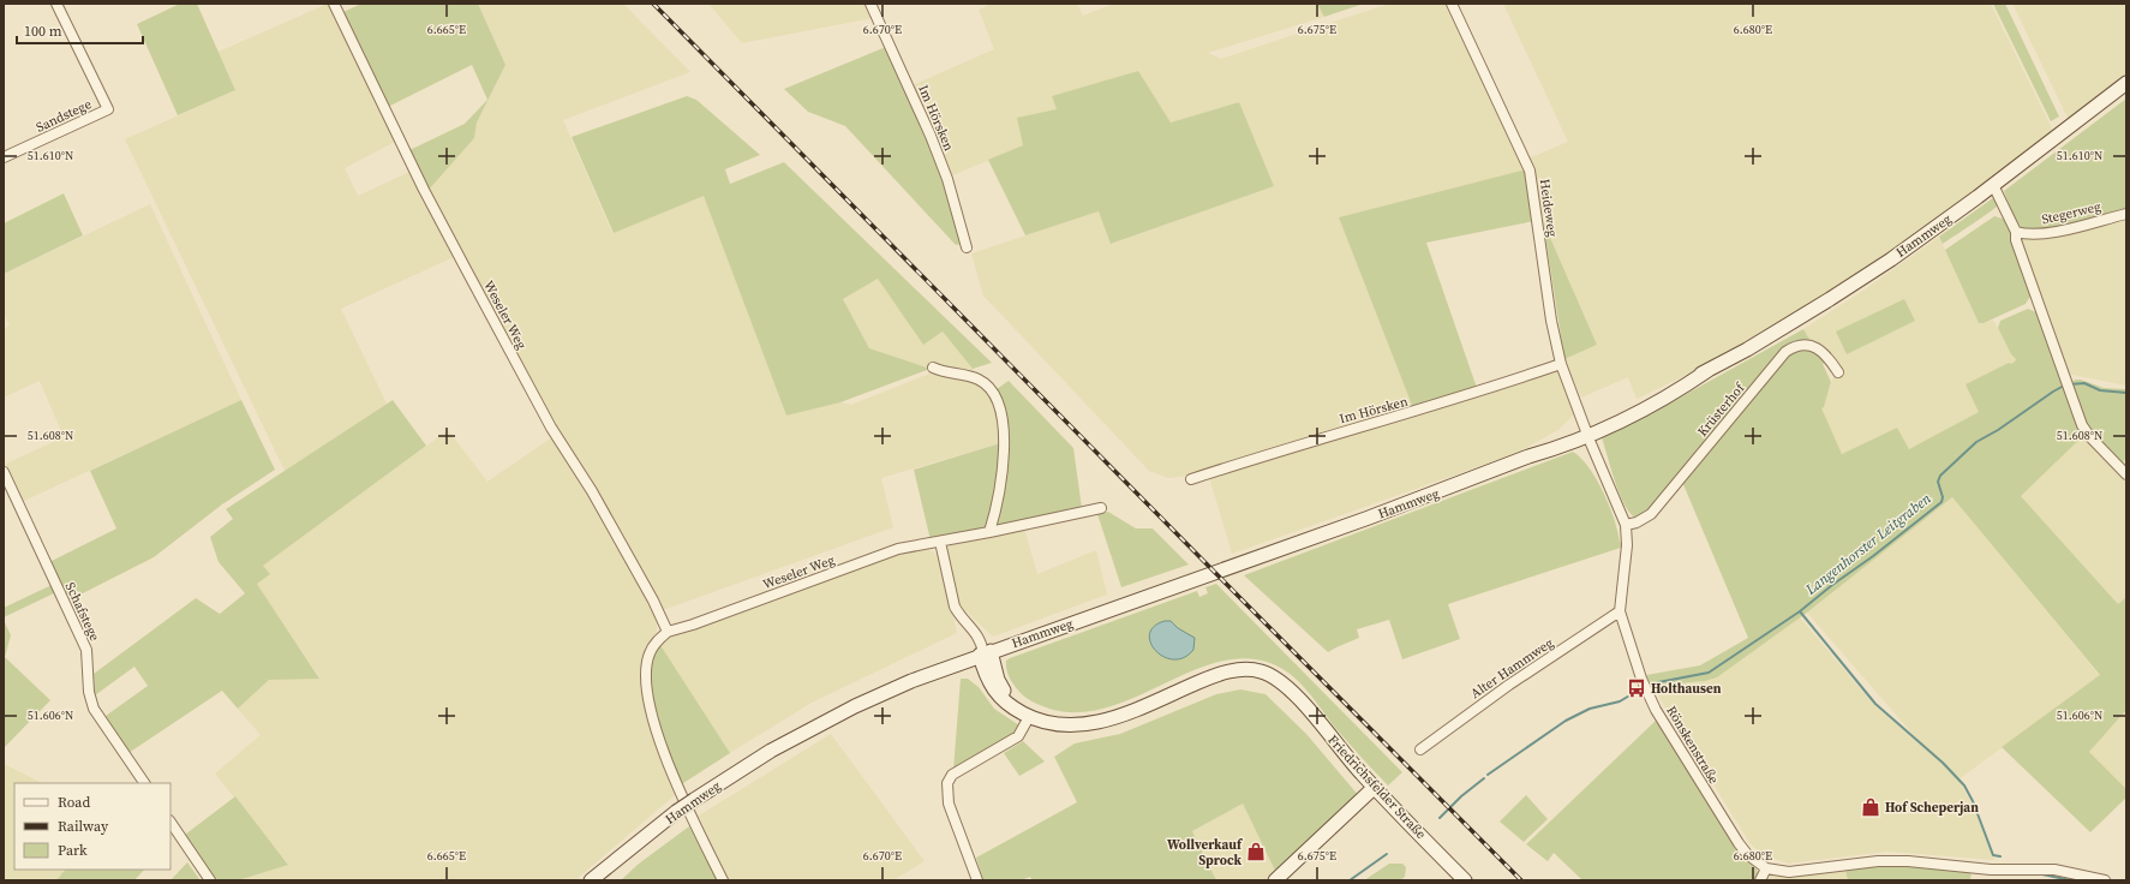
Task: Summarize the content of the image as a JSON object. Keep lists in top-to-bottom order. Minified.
{"streets":{"main road":["Hammweg","Friedrichsfelder Straße"],"street":["Sandstege","Im Hörsken","Heideweg","Stegerweg","Weseler Weg","Krüsterhof","Schafstege","Alter Hammweg","Rönskenstraße"]},"crossings":[["Im Hörsken","Heideweg"],["Heideweg","Hammweg"],["Heideweg","Rönskenstraße"],["Hammweg","Rönskenstraße"],["Krüsterhof","Rönskenstraße"],["Alter Hammweg","Rönskenstraße"]],"water":["Langenhorster Leitgraben"],"places":{"bus stop":["Holthausen"],"shop":["Hof Scheperjan","Wollverkauf Sprock"]},"legend":["Road","Railway","Park"],"scale_bar":"100 m","coordinates":["6.665°E","6.670°E","6.675°E","6.680°E","51.610°N","51.608°N","51.606°N"]}
